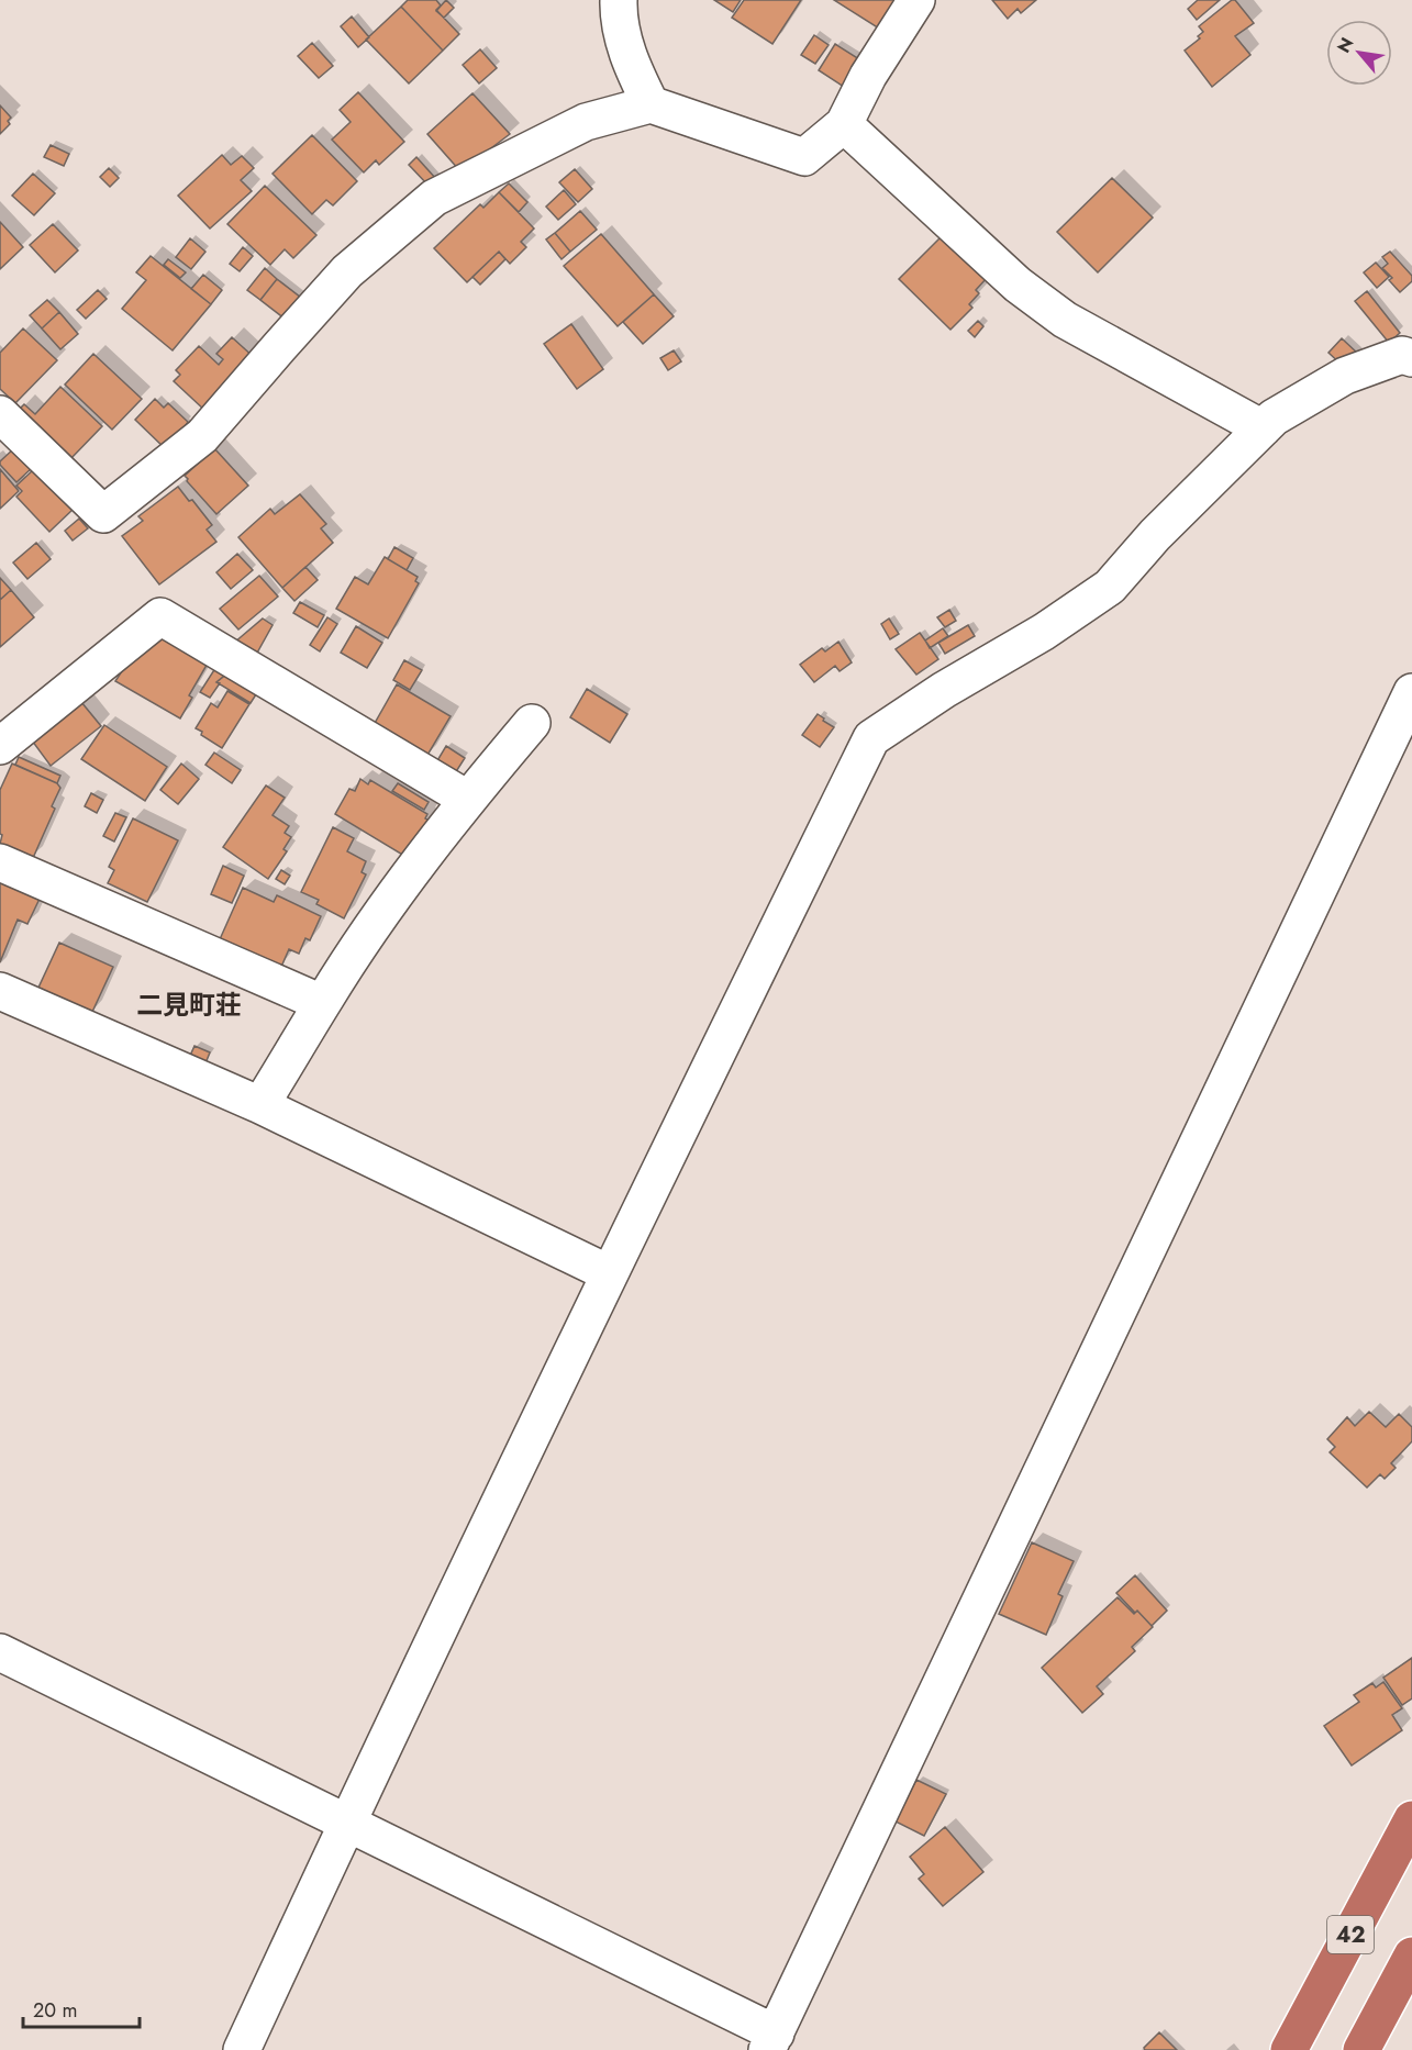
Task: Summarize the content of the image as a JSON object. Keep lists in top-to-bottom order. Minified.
{"streets":{"highway":["42"]},"districts":["二見町荘"],"scale_bar":"20 m","north":"top left"}
